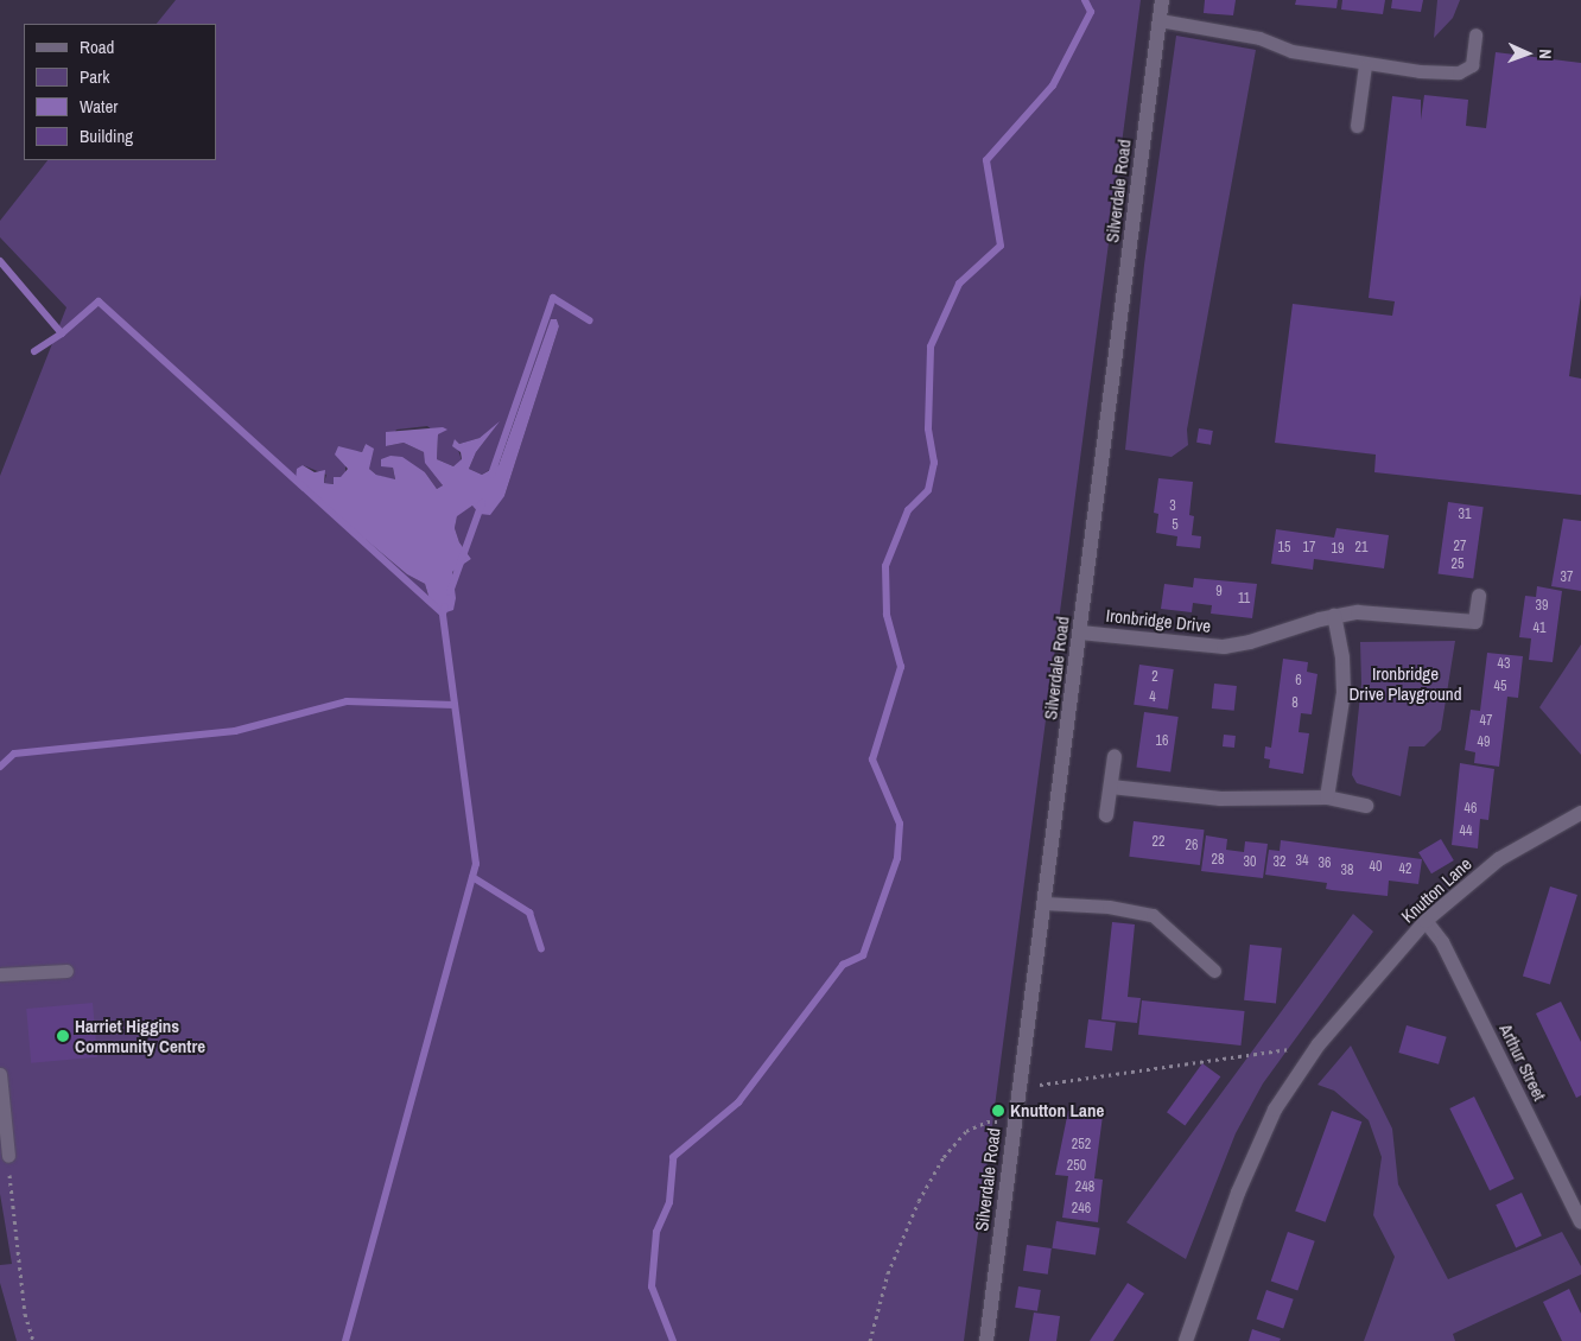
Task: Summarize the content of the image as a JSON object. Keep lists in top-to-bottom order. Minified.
{"streets":{"main road":["Silverdale Road","Ironbridge Drive","Knutton Lane","Arthur Street"]},"crossings":[["Silverdale Road","Ironbridge Drive"],["Knutton Lane","Arthur Street"]],"parks":["Ironbridge Drive Playground"],"places":["Harriet Higgins Community Centre","Knutton Lane"],"house_numbers":["3","31","5","27","15","17","21","19","25","37","9","11","39","41","43","2","6","45","4","8","47","16","49","46","44","22","26","28","34","30","32","36","40","42","38","252","250","248","246"],"legend":["Road","Park","Water","Building"],"north":"right"}
